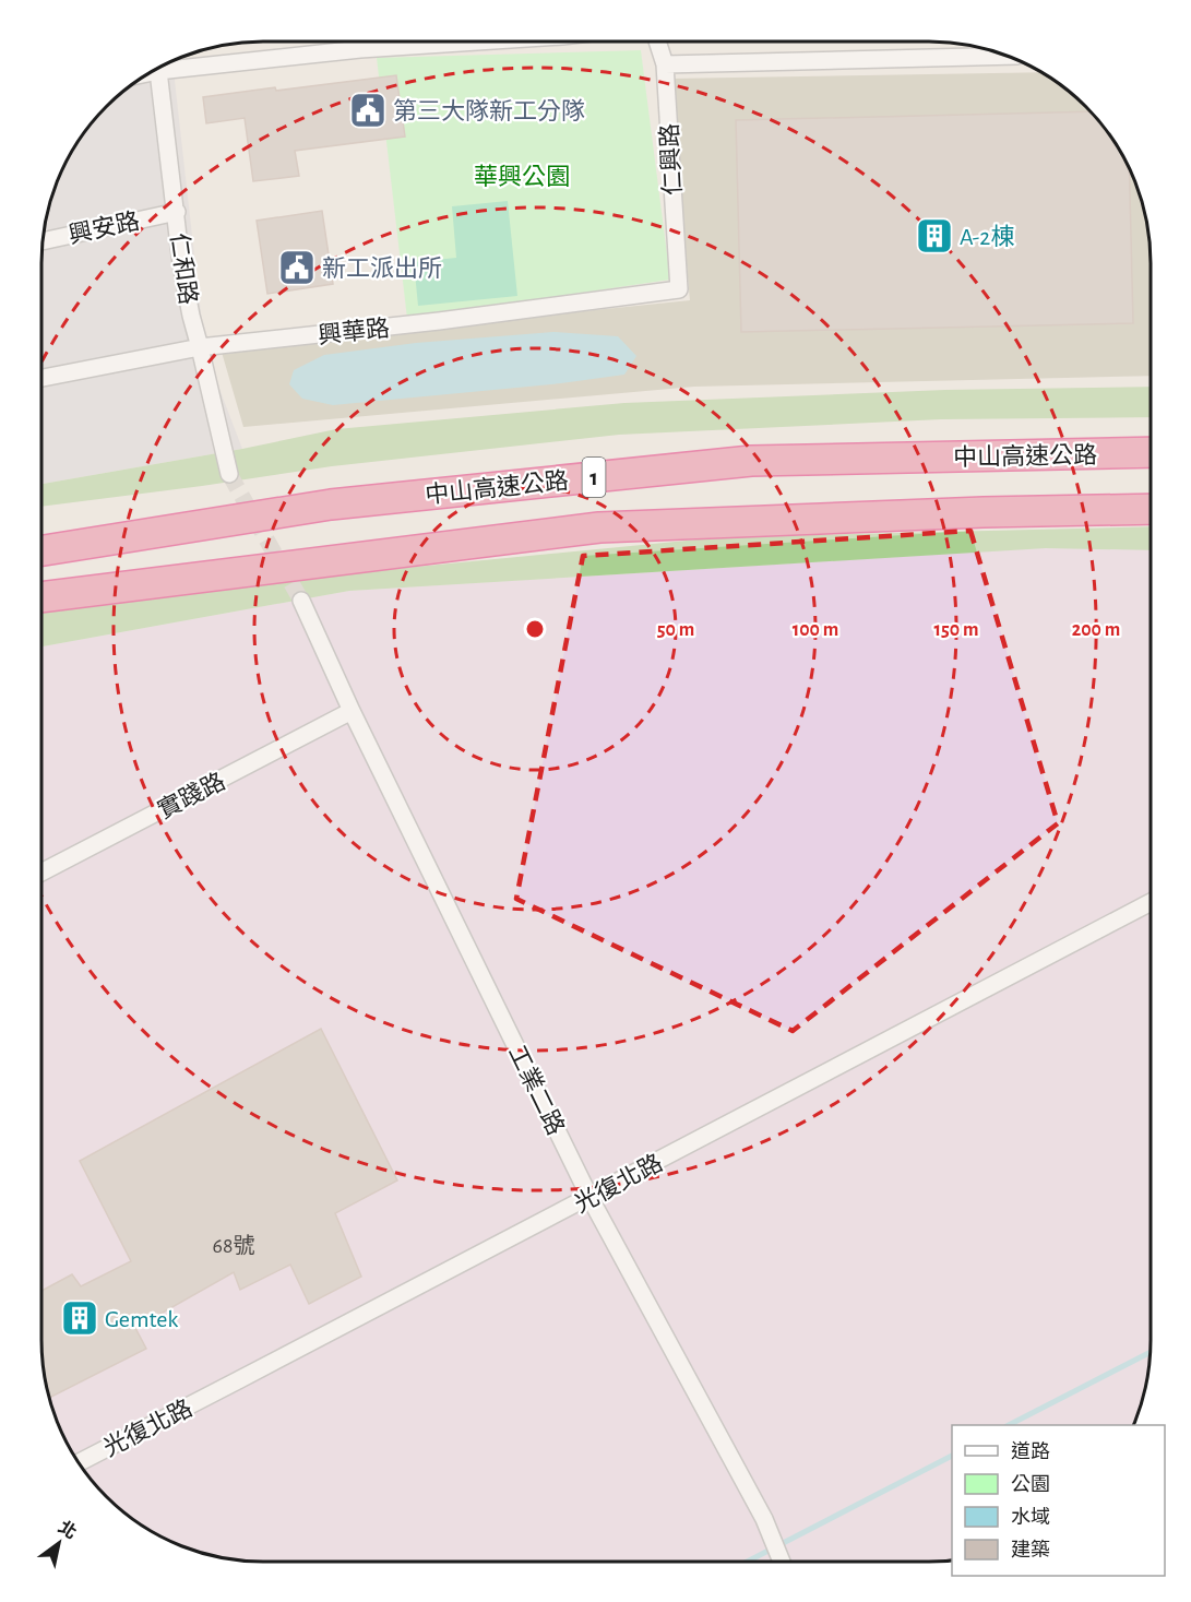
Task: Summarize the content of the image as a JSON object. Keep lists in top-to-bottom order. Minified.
{"streets":{"highway":["中山高速公路","1"],"street":["仁興路","興安路","仁和路","興華路","實踐路","工業二路","光復北路"]},"crossings":[["仁興路","興華路"],["興安路","仁和路"],["仁和路","興華路"],["實踐路","工業二路"],["工業二路","光復北路"]],"parks":["華興公園"],"places":{"public building":["第三大隊新工分隊","新工派出所"],"building":["A-2棟","Gemtek"]},"house_numbers":["68號"],"legend":["道路","公園","水域","建築"],"north":"top right","rings":["50 m","100 m","150 m","200 m"]}
